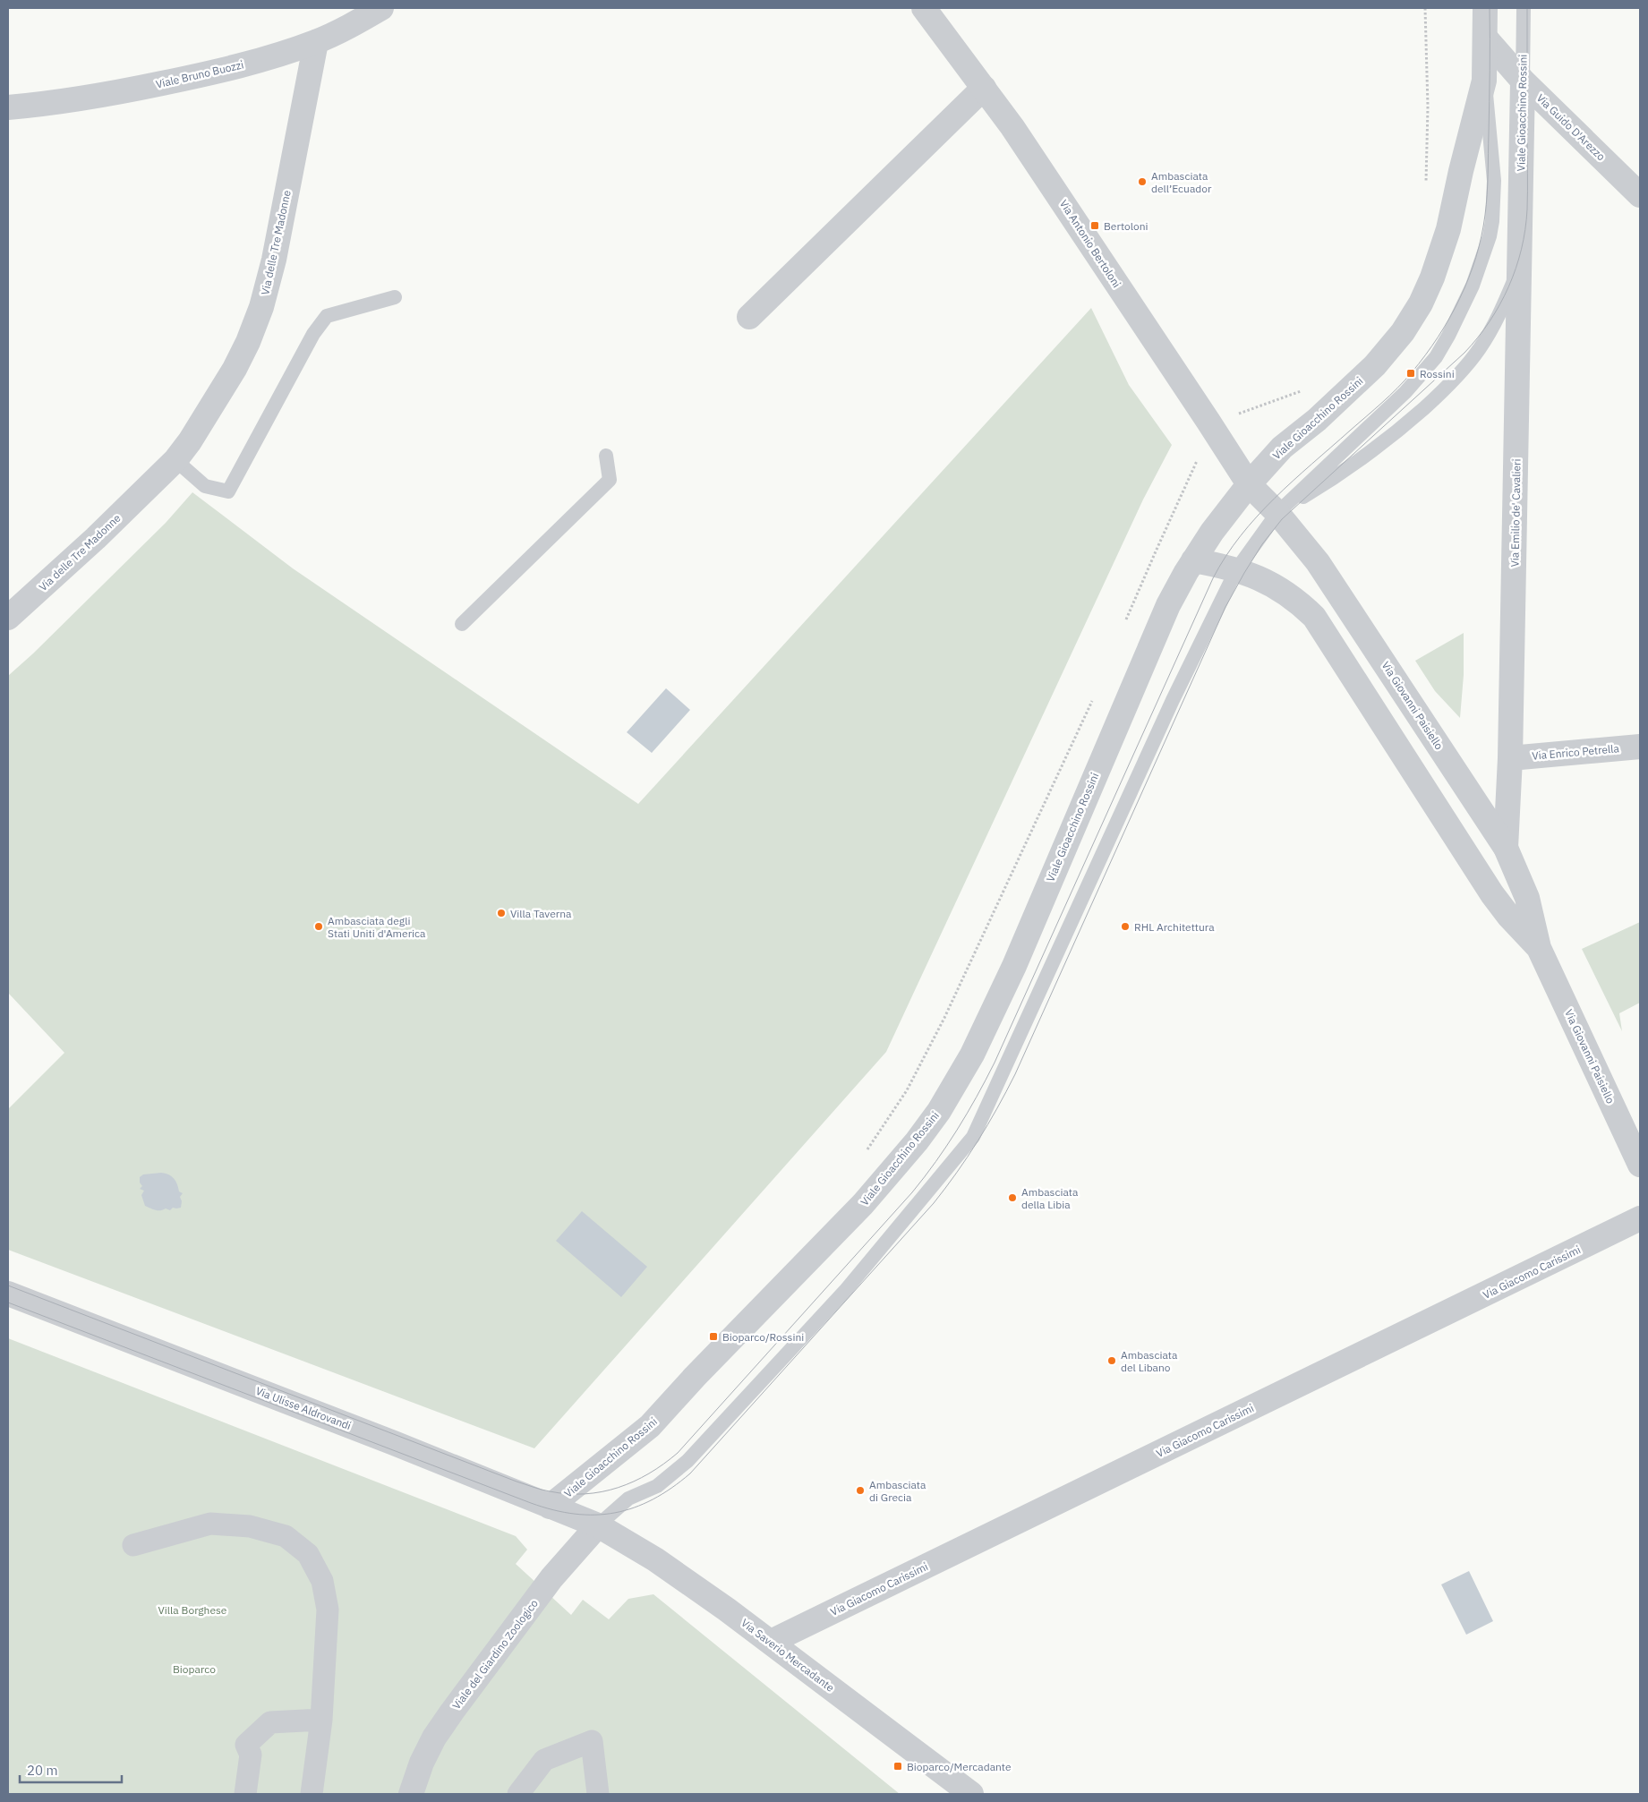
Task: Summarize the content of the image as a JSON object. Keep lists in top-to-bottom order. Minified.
{"streets":{"street":["Viale Bruno Buozzi","Viale Gioacchino Rossini","Via Guido D'Arezzo","Via delle Tre Madonne","Via Antonio Bertoloni","Via Emilio de' Cavalieri","Via Giovanni Paisiello","Via Enrico Petrella","Via Giacomo Carissimi","Via Ulisse Aldrovandi","Viale del Giardino Zoologico","Via Saverio Mercadante"]},"crossings":[["Viale Bruno Buozzi","Via delle Tre Madonne"],["Viale Gioacchino Rossini","Via Guido D'Arezzo"],["Viale Gioacchino Rossini","Via Antonio Bertoloni"],["Viale Gioacchino Rossini","Via Emilio de' Cavalieri"],["Viale Gioacchino Rossini","Via Giovanni Paisiello"],["Viale Gioacchino Rossini","Via Ulisse Aldrovandi"],["Viale Gioacchino Rossini","Viale del Giardino Zoologico"],["Viale Gioacchino Rossini","Via Saverio Mercadante"],["Via Antonio Bertoloni","Via Giovanni Paisiello"],["Via Emilio de' Cavalieri","Via Giovanni Paisiello"],["Via Emilio de' Cavalieri","Via Enrico Petrella"],["Via Giacomo Carissimi","Via Saverio Mercadante"],["Via Ulisse Aldrovandi","Viale del Giardino Zoologico"],["Via Ulisse Aldrovandi","Via Saverio Mercadante"],["Viale del Giardino Zoologico","Via Saverio Mercadante"]],"parks":["Villa Borghese","Bioparco"],"places":{"other":["Ambasciata dell’Ecuador","Villa Taverna","Ambasciata degli Stati Uniti d'America","RHL Architettura","Ambasciata della Libia","Ambasciata del Libano","Ambasciata di Grecia"],"transit":["Bertoloni","Rossini","Bioparco/Rossini","Bioparco/Mercadante"]},"scale_bar":"20 m"}
